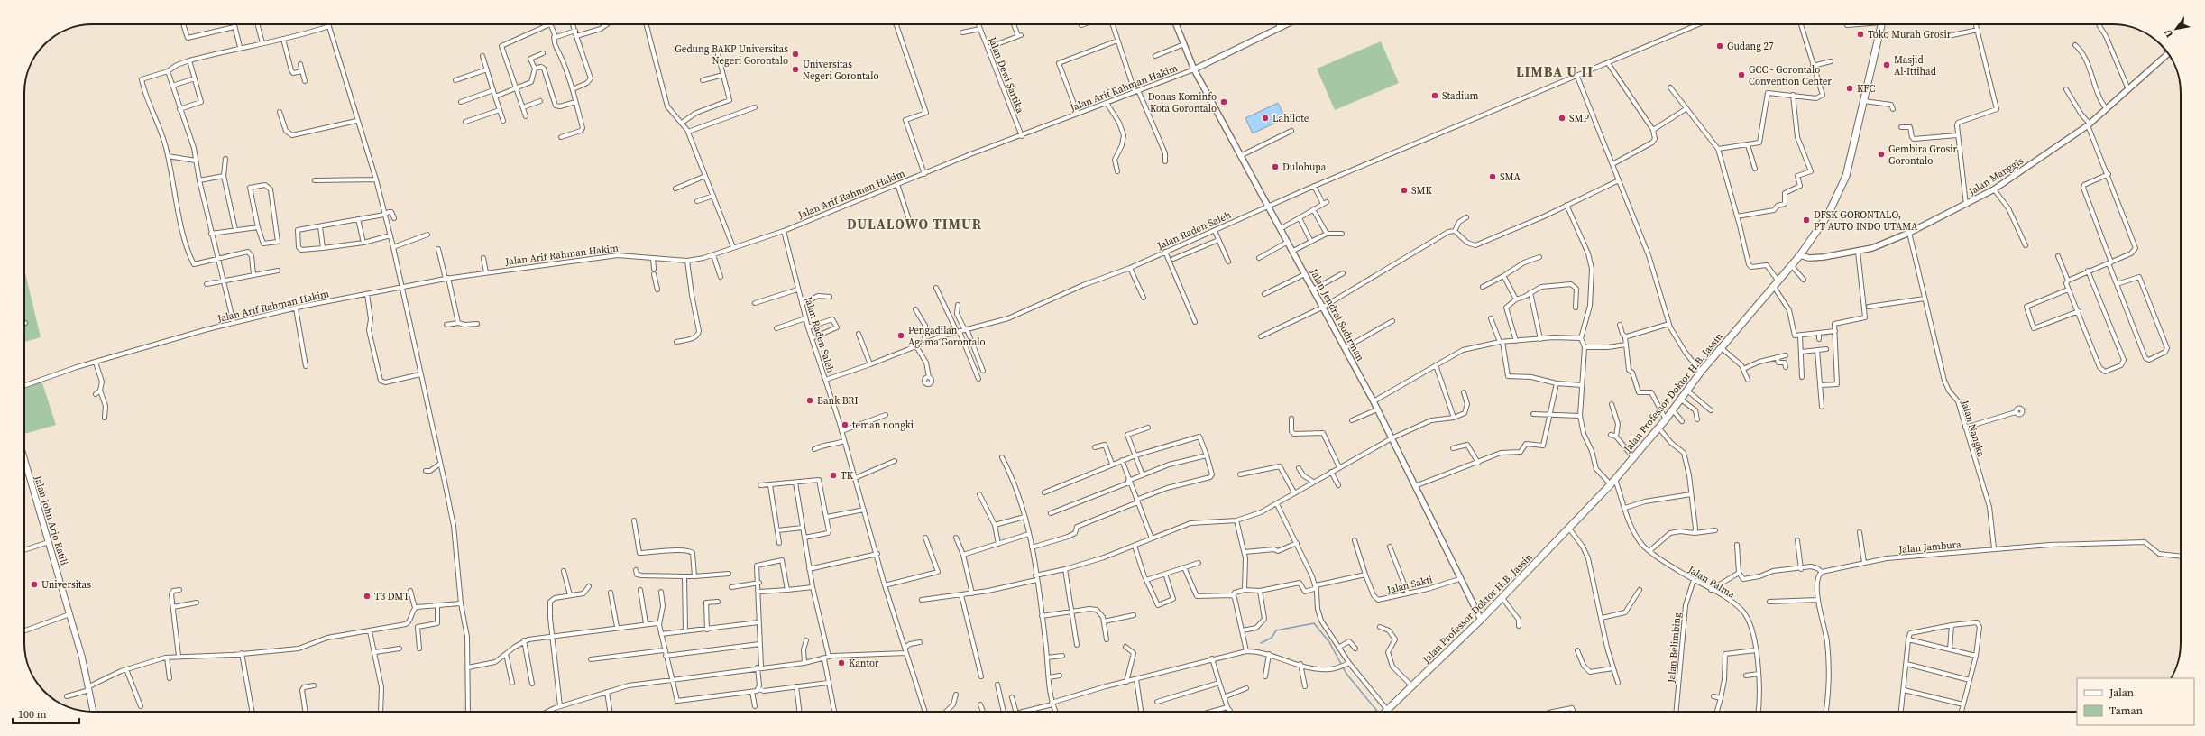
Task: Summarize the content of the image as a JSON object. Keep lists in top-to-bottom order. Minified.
{"streets":{"highway":["Jalan Professor Doktor H.B. Jassin"],"main road":["Jalan John Ario Katili"],"street":["Jalan Dewi Sartika","Jalan Arif Rahman Hakim","Jalan Manggis","Jalan Raden Saleh","Jalan Jendral Sudirman","Jalan Nangka","Jalan Jambura","Jalan Palma","Jalan Sakti","Jalan Belimbing"]},"crossings":[["Jalan Dewi Sartika","Jalan Arif Rahman Hakim"],["Jalan Arif Rahman Hakim","Jalan Raden Saleh"],["Jalan Arif Rahman Hakim","Jalan Jendral Sudirman"],["Jalan Manggis","Jalan Professor Doktor H.B. Jassin"],["Jalan Manggis","Jalan Nangka"],["Jalan Raden Saleh","Jalan Jendral Sudirman"],["Jalan Jendral Sudirman","Jalan Professor Doktor H.B. Jassin"],["Jalan Jendral Sudirman","Jalan Sakti"],["Jalan Professor Doktor H.B. Jassin","Jalan Palma"],["Jalan Nangka","Jalan Jambura"],["Jalan Palma","Jalan Belimbing"]],"districts":["LIMBA U II","DULALOWO TIMUR"],"places":["Toko Murah Grosir","Gudang 27","Gedung BAKP Universitas Negeri Gorontalo","Masjid Al-Ittihad","Universitas Negeri Gorontalo","GCC - Gorontalo Convention Center","KFC","Stadium","Donas Kominfo Kota Gorontalo","Lahilote","SMP","Gembira Grosir Gorontalo","Dulohupa","SMA","SMK","DFSK GORONTALO, PT AUTO INDO UTAMA","Pengadilan Agama Gorontalo","Bank BRI","teman nongki","TK","Universitas","T3 DMT","Kantor"],"legend":["Jalan","Taman"],"scale_bar":"100 m","north":"bottom left"}
